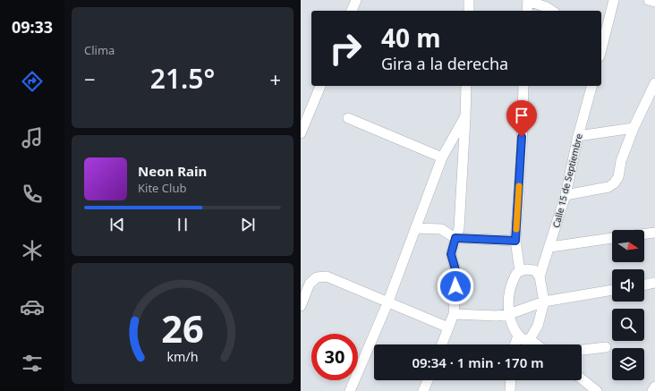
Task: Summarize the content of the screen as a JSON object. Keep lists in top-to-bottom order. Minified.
{"streets":{"street":["Calle 15 de Septiembre"]},"north":"right","page":{"tabs":"09:33","tile":"Clima","turn":["40 m","Gira a la derecha"],"heat":["−","21.5°","+"],"song":["Neon Rain","Kite Club"],"limit":"30","trip":"09:34 · 1 min · 170 m","gauge":["26","km/h"]}}
